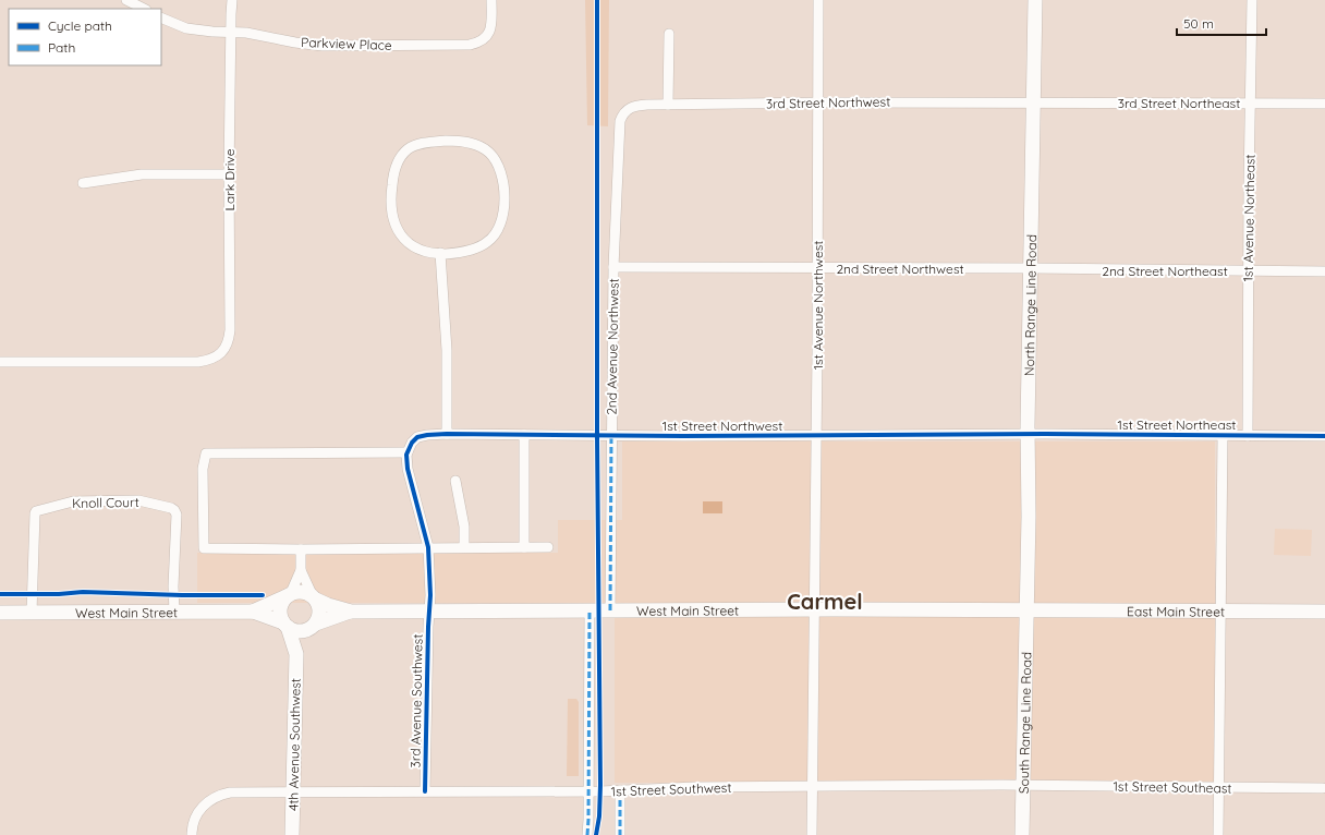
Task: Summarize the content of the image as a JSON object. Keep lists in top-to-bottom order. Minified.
{"streets":{"main road":["North Range Line Road","West Main Street","East Main Street","South Range Line Road","4th Avenue Southwest"],"street":["Parkview Place","3rd Street Northwest","3rd Street Northeast","Lark Drive","1st Avenue Northeast","2nd Street Northwest","2nd Street Northeast","1st Avenue Northwest","2nd Avenue Northwest","1st Street Northeast","1st Street Northwest","Knoll Court","3rd Avenue Southwest","1st Street Southeast","1st Street Southwest"]},"crossings":[["Parkview Place","Lark Drive"],["3rd Street Northwest","3rd Street Northeast"],["3rd Street Northwest","1st Avenue Northwest"],["3rd Street Northwest","North Range Line Road"],["3rd Street Northwest","2nd Avenue Northwest"],["3rd Street Northeast","1st Avenue Northeast"],["3rd Street Northeast","North Range Line Road"],["1st Avenue Northeast","2nd Street Northeast"],["1st Avenue Northeast","1st Street Northeast"],["2nd Street Northwest","2nd Street Northeast"],["2nd Street Northwest","1st Avenue Northwest"],["2nd Street Northwest","North Range Line Road"],["2nd Street Northwest","2nd Avenue Northwest"],["2nd Street Northeast","North Range Line Road"],["1st Avenue Northwest","1st Street Northwest"],["1st Avenue Northwest","West Main Street"],["1st Avenue Northwest","1st Street Southwest"],["North Range Line Road","1st Street Northeast"],["North Range Line Road","1st Street Northwest"],["North Range Line Road","West Main Street"],["North Range Line Road","East Main Street"],["North Range Line Road","South Range Line Road"],["2nd Avenue Northwest","1st Street Northwest"],["2nd Avenue Northwest","West Main Street"],["1st Street Northeast","1st Street Northwest"],["1st Street Northwest","3rd Avenue Southwest"],["Knoll Court","West Main Street"],["West Main Street","East Main Street"],["West Main Street","3rd Avenue Southwest"],["West Main Street","South Range Line Road"],["West Main Street","4th Avenue Southwest"],["East Main Street","South Range Line Road"],["3rd Avenue Southwest","1st Street Southwest"],["South Range Line Road","1st Street Southeast"],["South Range Line Road","1st Street Southwest"],["4th Avenue Southwest","1st Street Southwest"],["1st Street Southeast","1st Street Southwest"]],"districts":["Carmel"],"legend":["Cycle path","Path"],"scale_bar":"50 m"}
